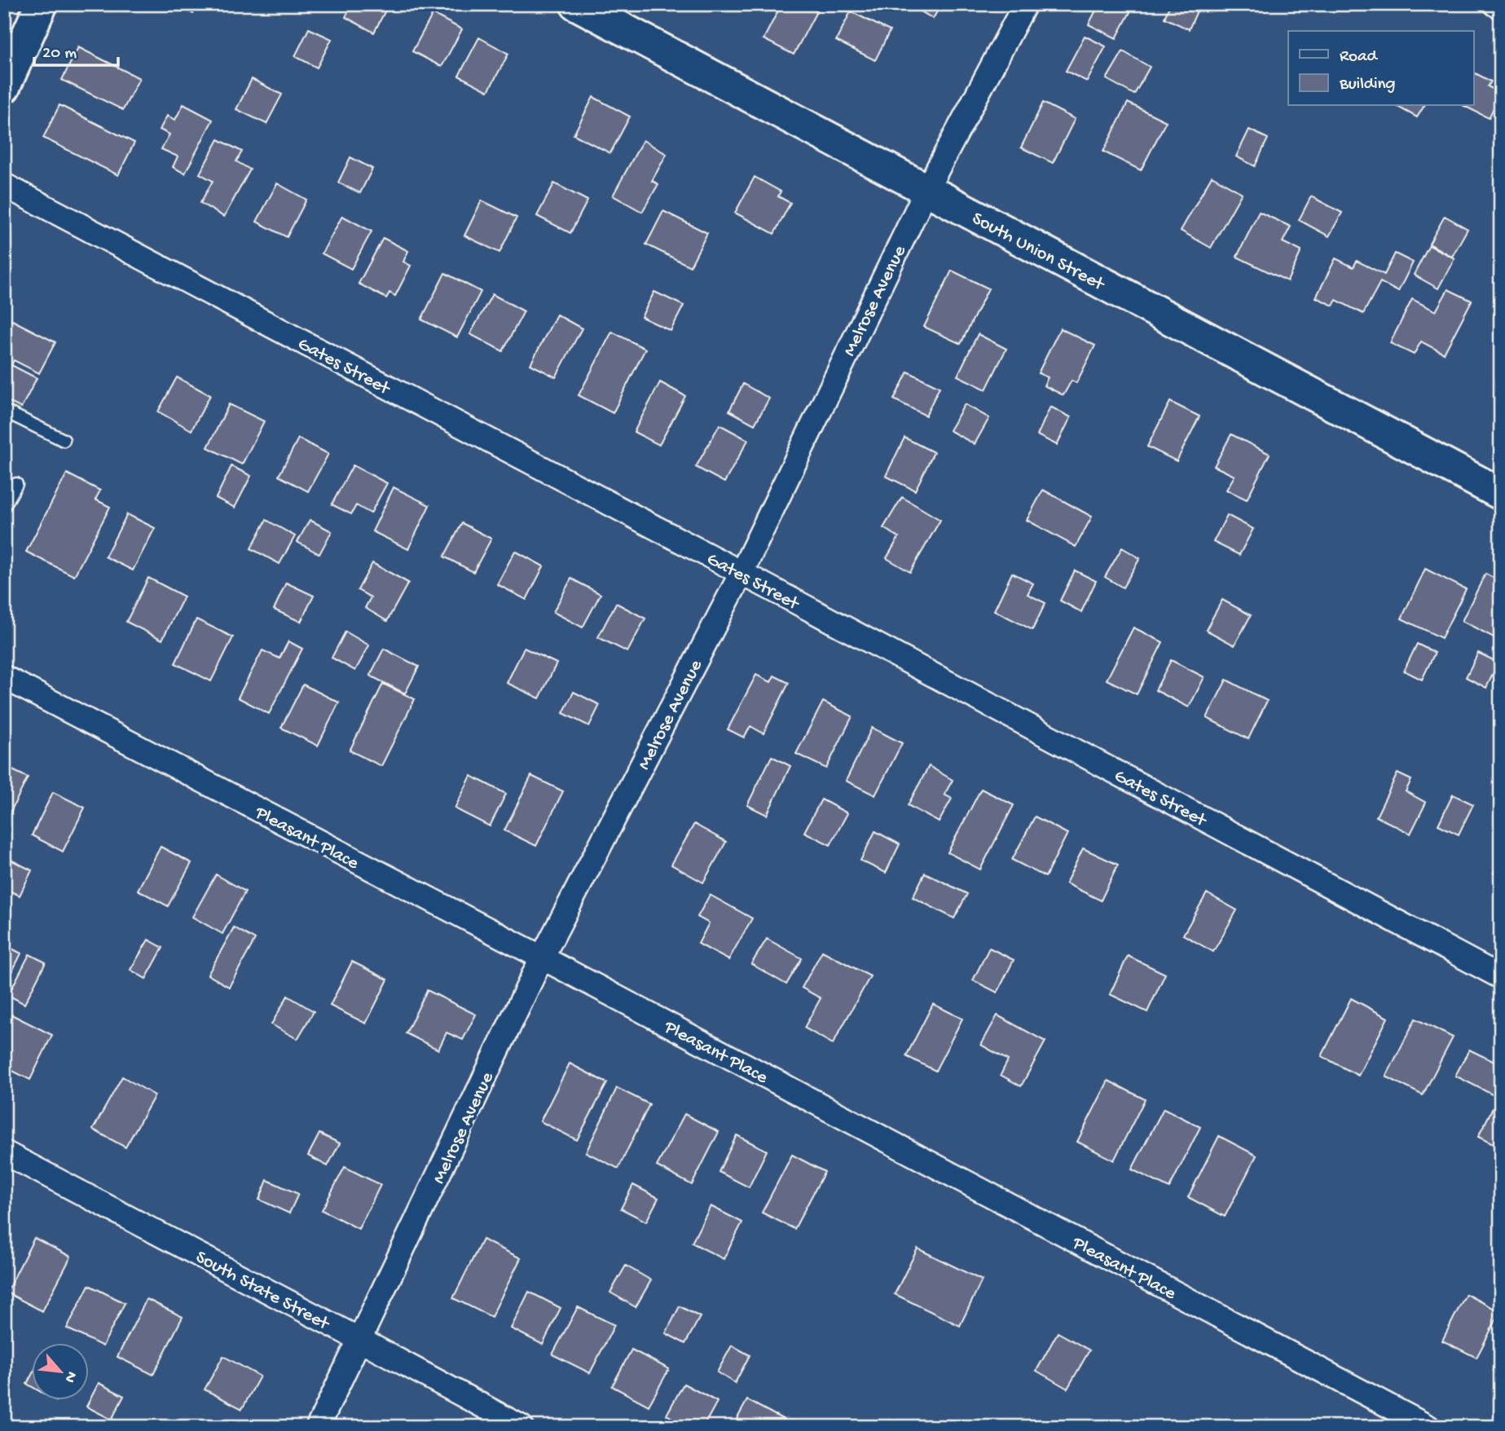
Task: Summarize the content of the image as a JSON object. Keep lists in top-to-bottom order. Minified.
{"streets":{"street":["South Union Street","Melrose Avenue","Gates Street","Pleasant Place","South State Street"]},"crossings":[["South Union Street","Melrose Avenue"],["Melrose Avenue","Gates Street"],["Melrose Avenue","Pleasant Place"],["Melrose Avenue","South State Street"]],"legend":["Road","Building"],"scale_bar":"20 m","north":"bottom right"}
